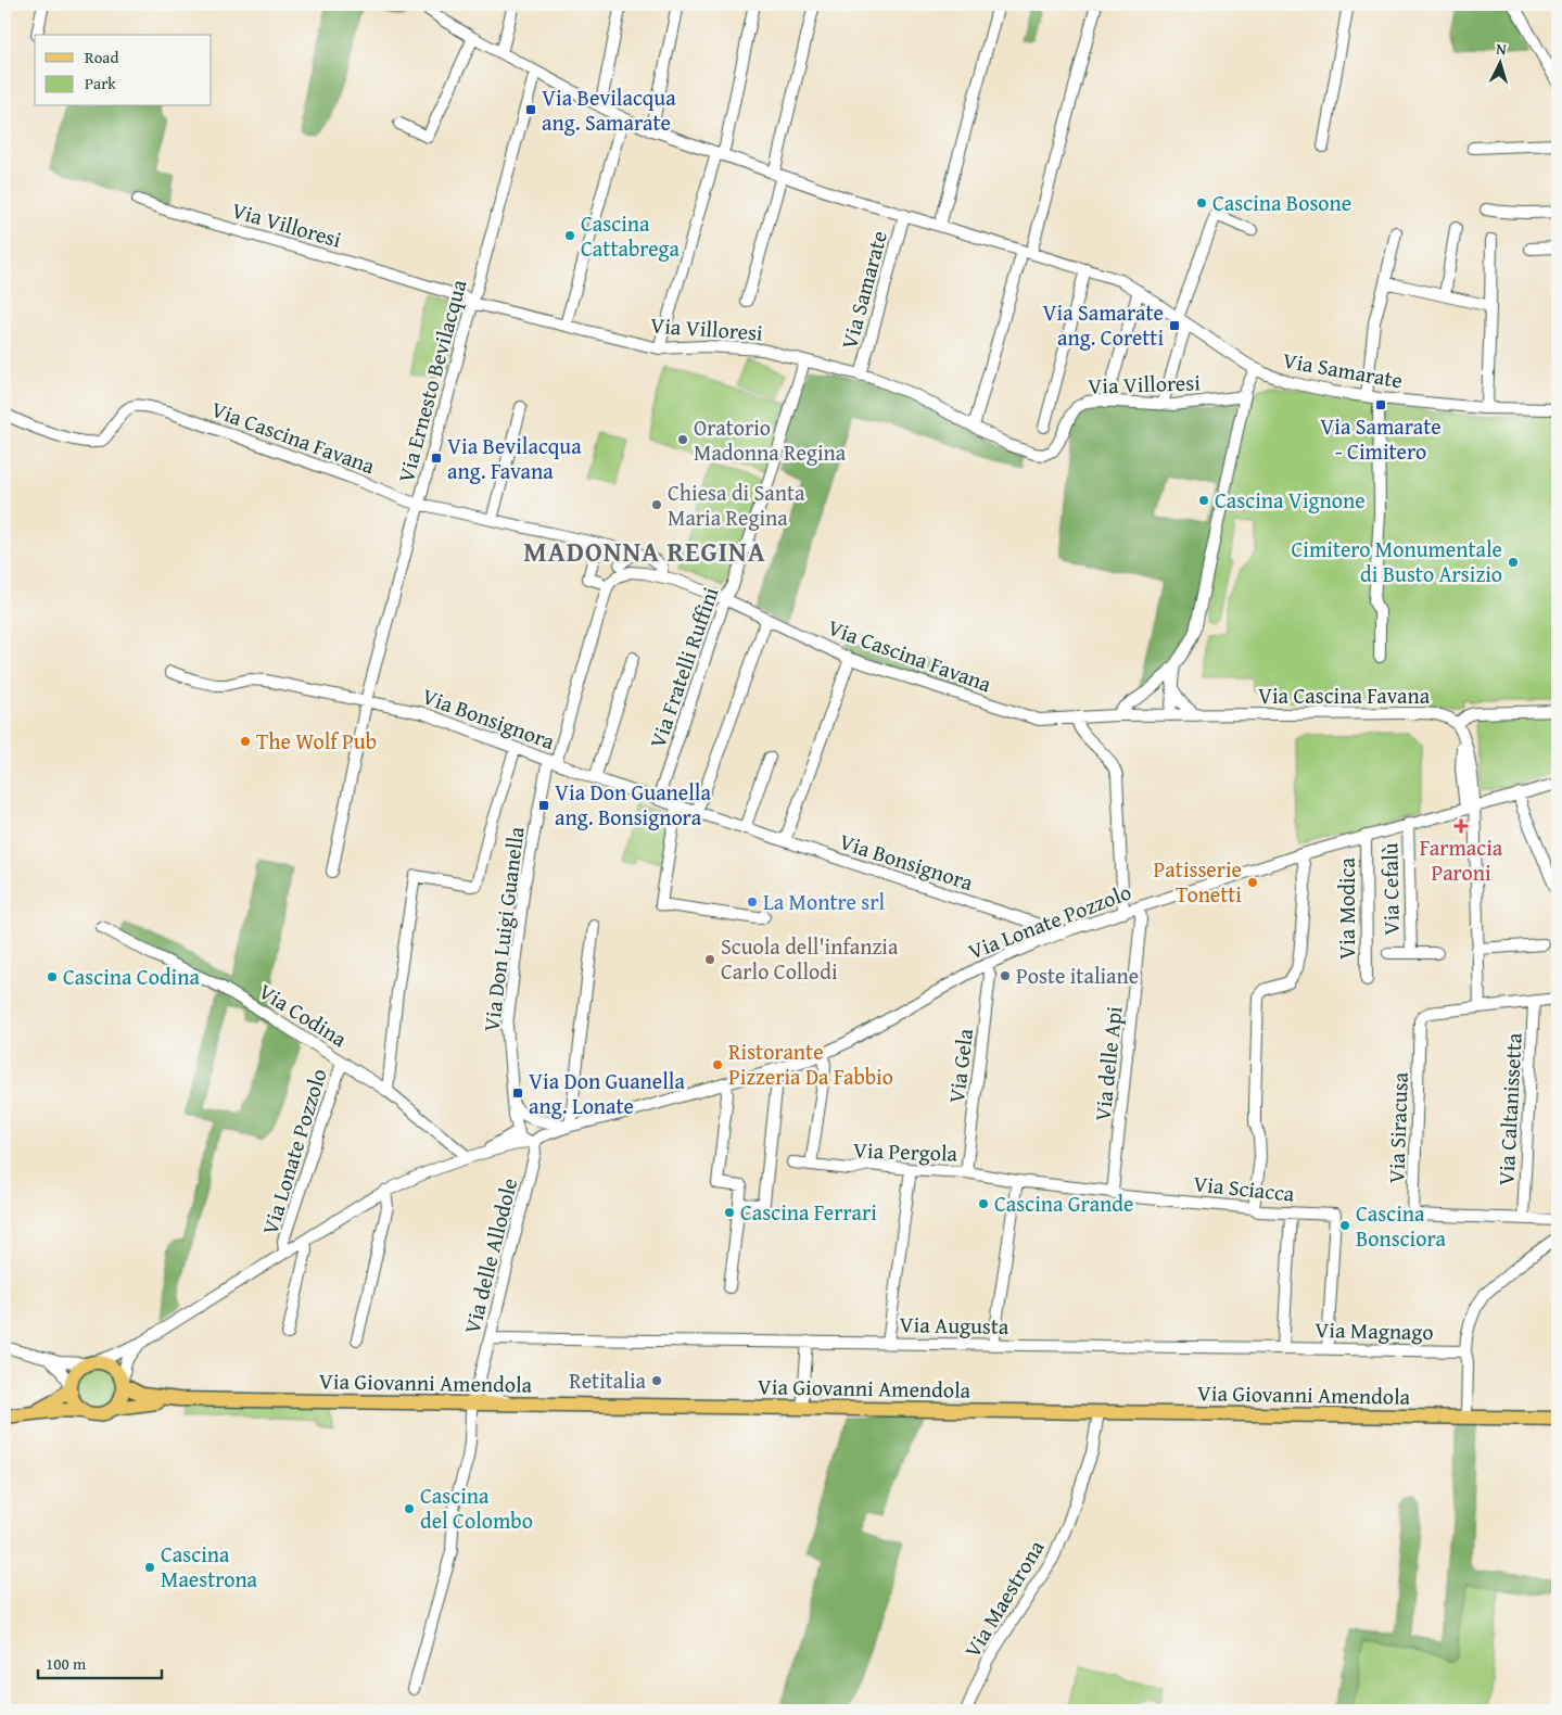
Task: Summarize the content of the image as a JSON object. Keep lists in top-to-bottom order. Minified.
{"streets":{"main road":["Via Giovanni Amendola"],"street":["Via Villoresi","Via Samarate","Via Ernesto Bevilacqua","Via Cascina Favana","Via Fratelli Ruffini","Via Bonsignora","Via Cefalù","Via Modica","Via Lonate Pozzolo","Via Don Luigi Guanella","Via Codina","Via delle Api","Via Gela","Via Caltanissetta","Via Siracusa","Via Pergola","Via Sciacca","Via delle Allodole","Via Augusta","Via Magnago","Via Maestrona"]},"crossings":[["Via Villoresi","Via Samarate"],["Via Villoresi","Via Ernesto Bevilacqua"],["Via Villoresi","Via Fratelli Ruffini"],["Via Samarate","Via Ernesto Bevilacqua"],["Via Ernesto Bevilacqua","Via Cascina Favana"],["Via Ernesto Bevilacqua","Via Bonsignora"],["Via Cascina Favana","Via Fratelli Ruffini"],["Via Cascina Favana","Via Don Luigi Guanella"],["Via Fratelli Ruffini","Via Bonsignora"],["Via Bonsignora","Via Lonate Pozzolo"],["Via Bonsignora","Via Don Luigi Guanella"],["Via Cefalù","Via Lonate Pozzolo"],["Via Modica","Via Lonate Pozzolo"],["Via Lonate Pozzolo","Via Don Luigi Guanella"],["Via Lonate Pozzolo","Via Codina"],["Via Lonate Pozzolo","Via delle Api"],["Via Lonate Pozzolo","Via Gela"],["Via Lonate Pozzolo","Via delle Allodole"],["Via Don Luigi Guanella","Via delle Allodole"],["Via delle Api","Via Sciacca"],["Via Gela","Via Pergola"],["Via Caltanissetta","Via Siracusa"],["Via Pergola","Via Sciacca"],["Via Sciacca","Via Magnago"],["Via delle Allodole","Via Augusta"],["Via delle Allodole","Via Giovanni Amendola"],["Via Augusta","Via Magnago"],["Via Magnago","Via Giovanni Amendola"],["Via Giovanni Amendola","Via Maestrona"]],"districts":["MADONNA REGINA"],"places":{"transit":["Via Bevilacqua ang. Samarate","Via Samarate ang. Coretti","Via Samarate - Cimitero","Via Bevilacqua ang. Favana","Via Don Guanella ang. Bonsignora","Via Don Guanella ang. Lonate"],"other":["Cascina Bosone","Cascina Cattabrega","Oratorio Madonna Regina","Cascina Vignone","Chiesa di Santa Maria Regina","Cimitero Monumentale di Busto Arsizio","The Wolf Pub","Patisserie Tonetti","La Montre srl","Scuola dell'infanzia Carlo Collodi","Poste italiane","Cascina Codina","Ristorante Pizzeria Da Fabbio","Cascina Grande","Cascina Ferrari","Cascina Bonsciora","Retitalia","Cascina del Colombo","Cascina Maestrona"],"health":["Farmacia Paroni"]},"legend":["Road","Park"],"scale_bar":"100 m","north":"top"}
